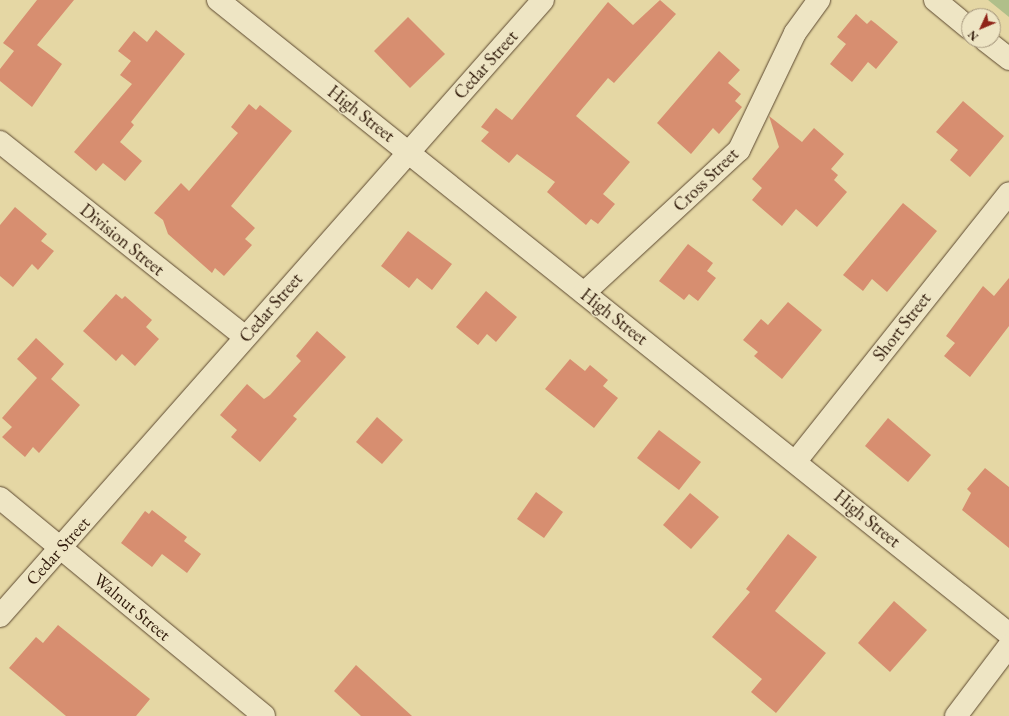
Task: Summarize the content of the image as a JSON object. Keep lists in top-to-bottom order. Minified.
{"streets":{"street":["Cedar Street","High Street","Cross Street","Division Street","Short Street","Walnut Street"]},"crossings":[["Cedar Street","High Street"],["Cedar Street","Division Street"],["Cedar Street","Walnut Street"],["High Street","Cross Street"],["High Street","Short Street"]],"north":"bottom left"}
